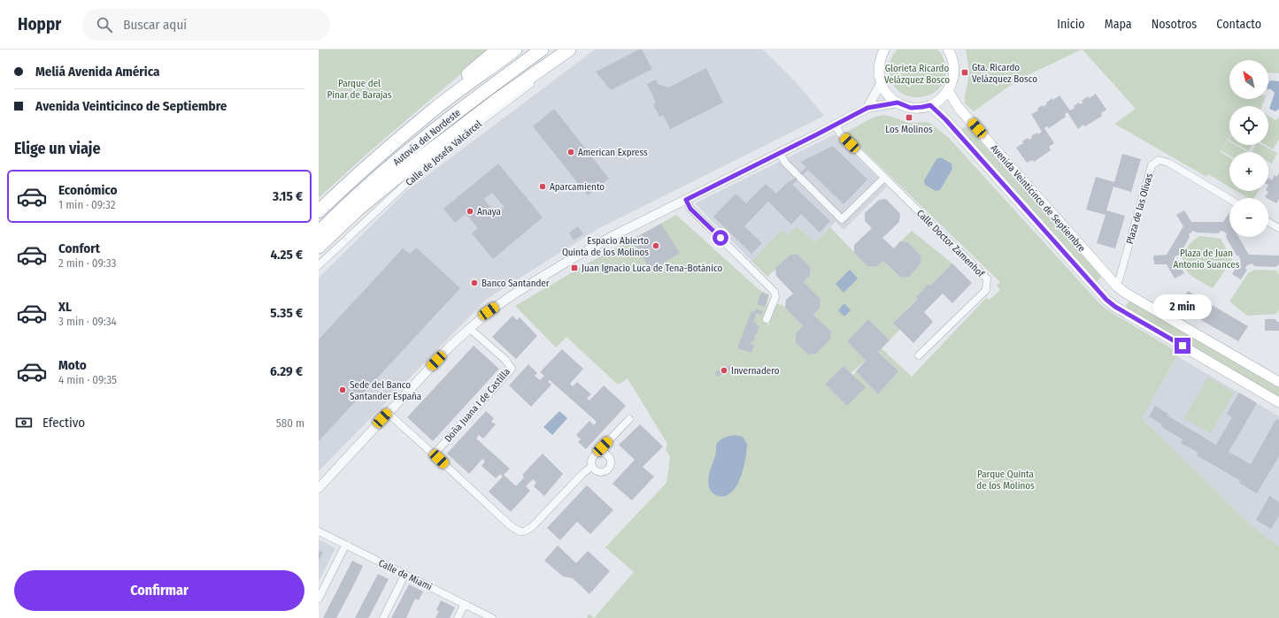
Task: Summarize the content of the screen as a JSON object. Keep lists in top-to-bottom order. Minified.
{"streets":{"highway":["Autovía del Nordeste"],"main road":["Avenida Veinticinco de Septiembre"],"street":["Calle de Josefa Valcárcel","Plaza de las Olivas","Calle Doctor Zamenhof","Doña Juana I de Castilla","Calle de Miami"]},"crossings":[["Avenida Veinticinco de Septiembre","Plaza de las Olivas"]],"parks":["Glorieta Ricardo Velázquez Bosco","Parque del Pinar de Barajas","Plaza de Juan Antonio Suances","Parque Quinta de los Molinos"],"places":{"transit":["Gta. Ricardo Velázquez Bosco","Los Molinos","Juan Ignacio Luca de Tena-Botánico"],"other":["American Express","Aparcamiento","Anaya","Espacio Abierto Quinta de los Molinos","Banco Santander","Invernadero","Sede del Banco Santander España"]},"north":"top left","page":{"header":"Hoppr","search":"Buscar aquí","nav":["Inicio","Mapa","Nosotros","Contacto"],"banner":["Meliá Avenida América","Avenida Veinticinco de Septiembre"],"map_buttons":["+","−"],"heading":"Elige un viaje","list":[{"name":"Económico","note":"1 min · 09:32","value":"3.15 €"},{"name":"Confort","note":"2 min · 09:33","value":"4.25 €"},{"name":"XL","note":"3 min · 09:34","value":"5.35 €"},{"name":"Moto","note":"4 min · 09:35","value":"6.29 €"}],"bubble":"2 min","pay":["Efectivo","580 m"],"buttons":"Confirmar"}}
